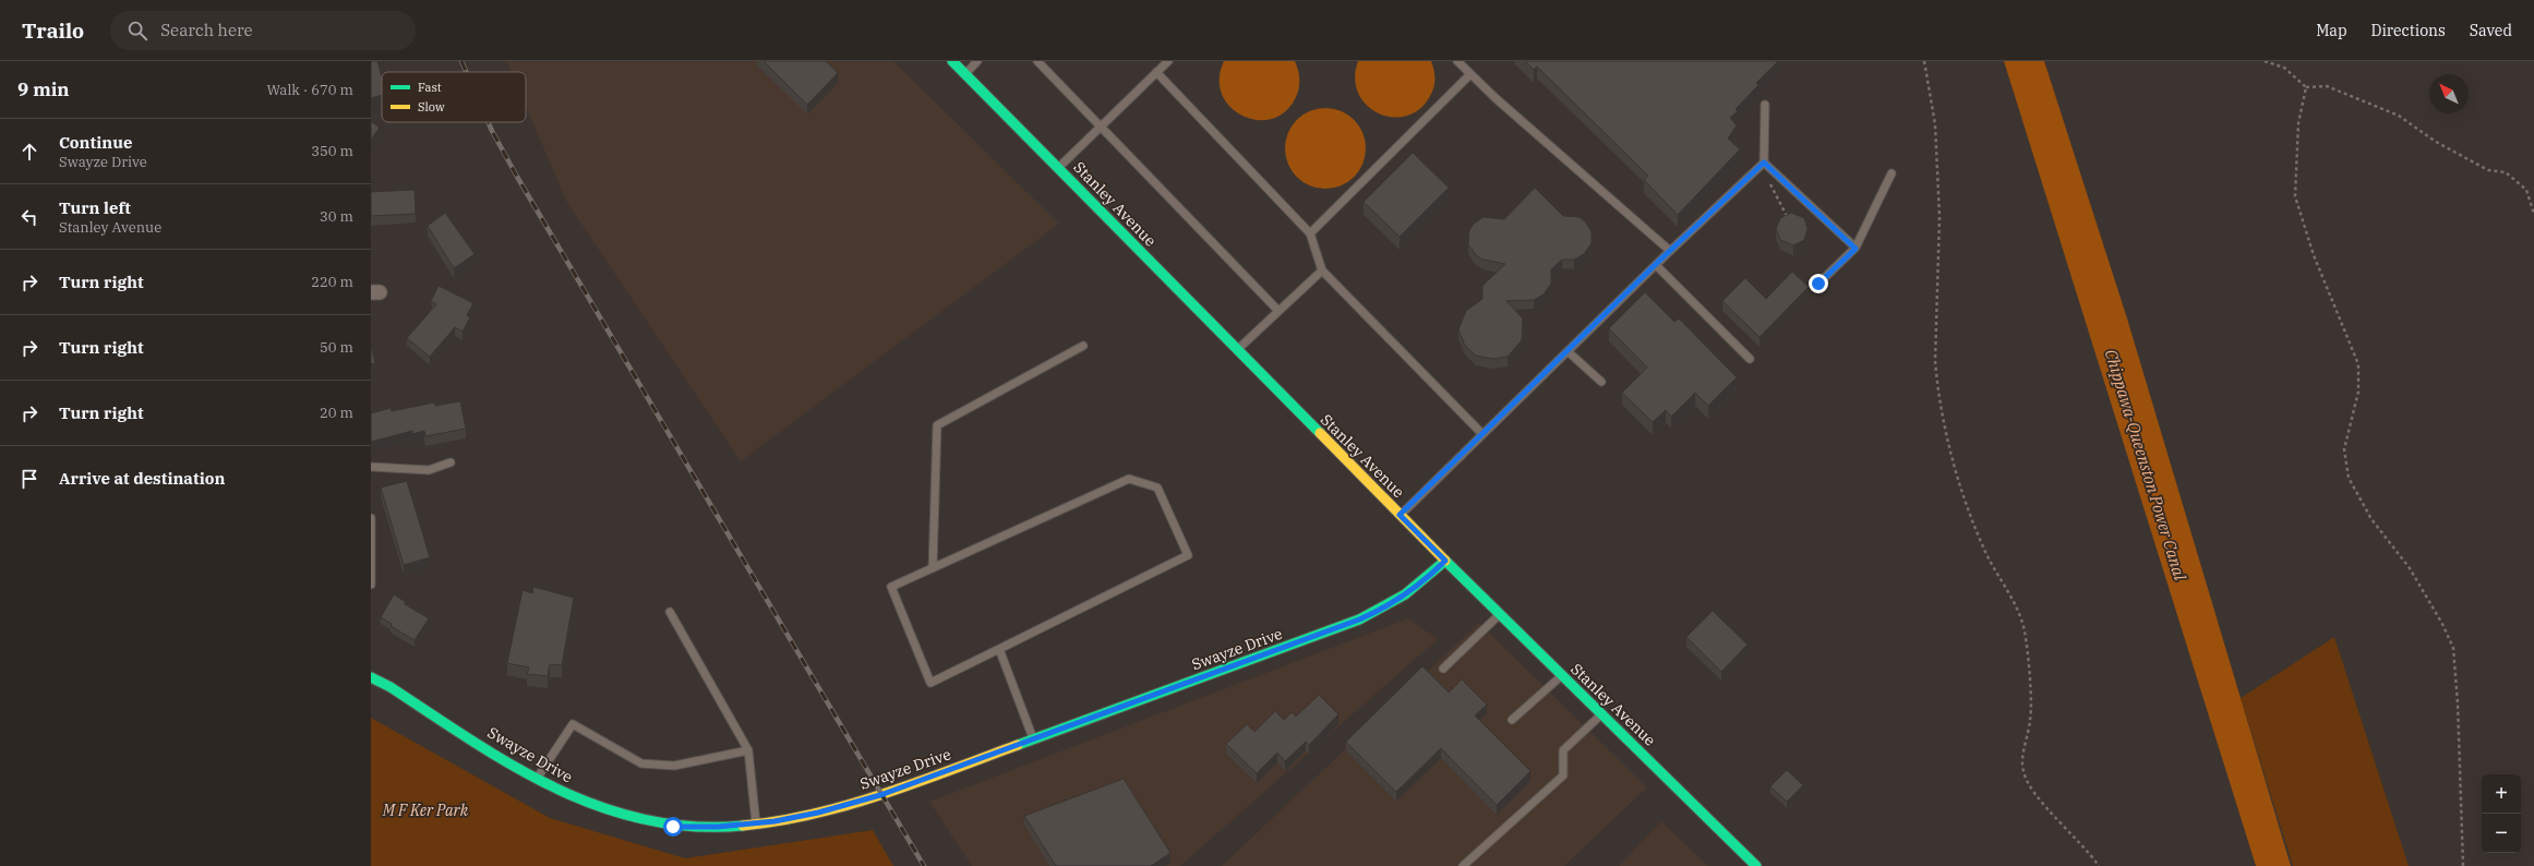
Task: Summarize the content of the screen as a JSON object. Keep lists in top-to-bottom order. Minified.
{"streets":{"street":["Stanley Avenue","Swayze Drive"]},"crossings":[["Stanley Avenue","Swayze Drive"]],"water":["Chippawa-Queenston Power Canal"],"parks":["M F Ker Park"],"legend":["Fast","Slow"],"north":"top left","page":{"header":"Trailo","search":"Search here","nav":["Map","Directions","Saved"],"heading":["9 min","Walk · 670 m"],"list":[["Continue","Swayze Drive","350 m"],["Turn left","Stanley Avenue","30 m"],["Turn right","220 m"],["Turn right","50 m"],["Turn right","20 m"],"Arrive at destination"],"map_buttons":["+","−"]}}
